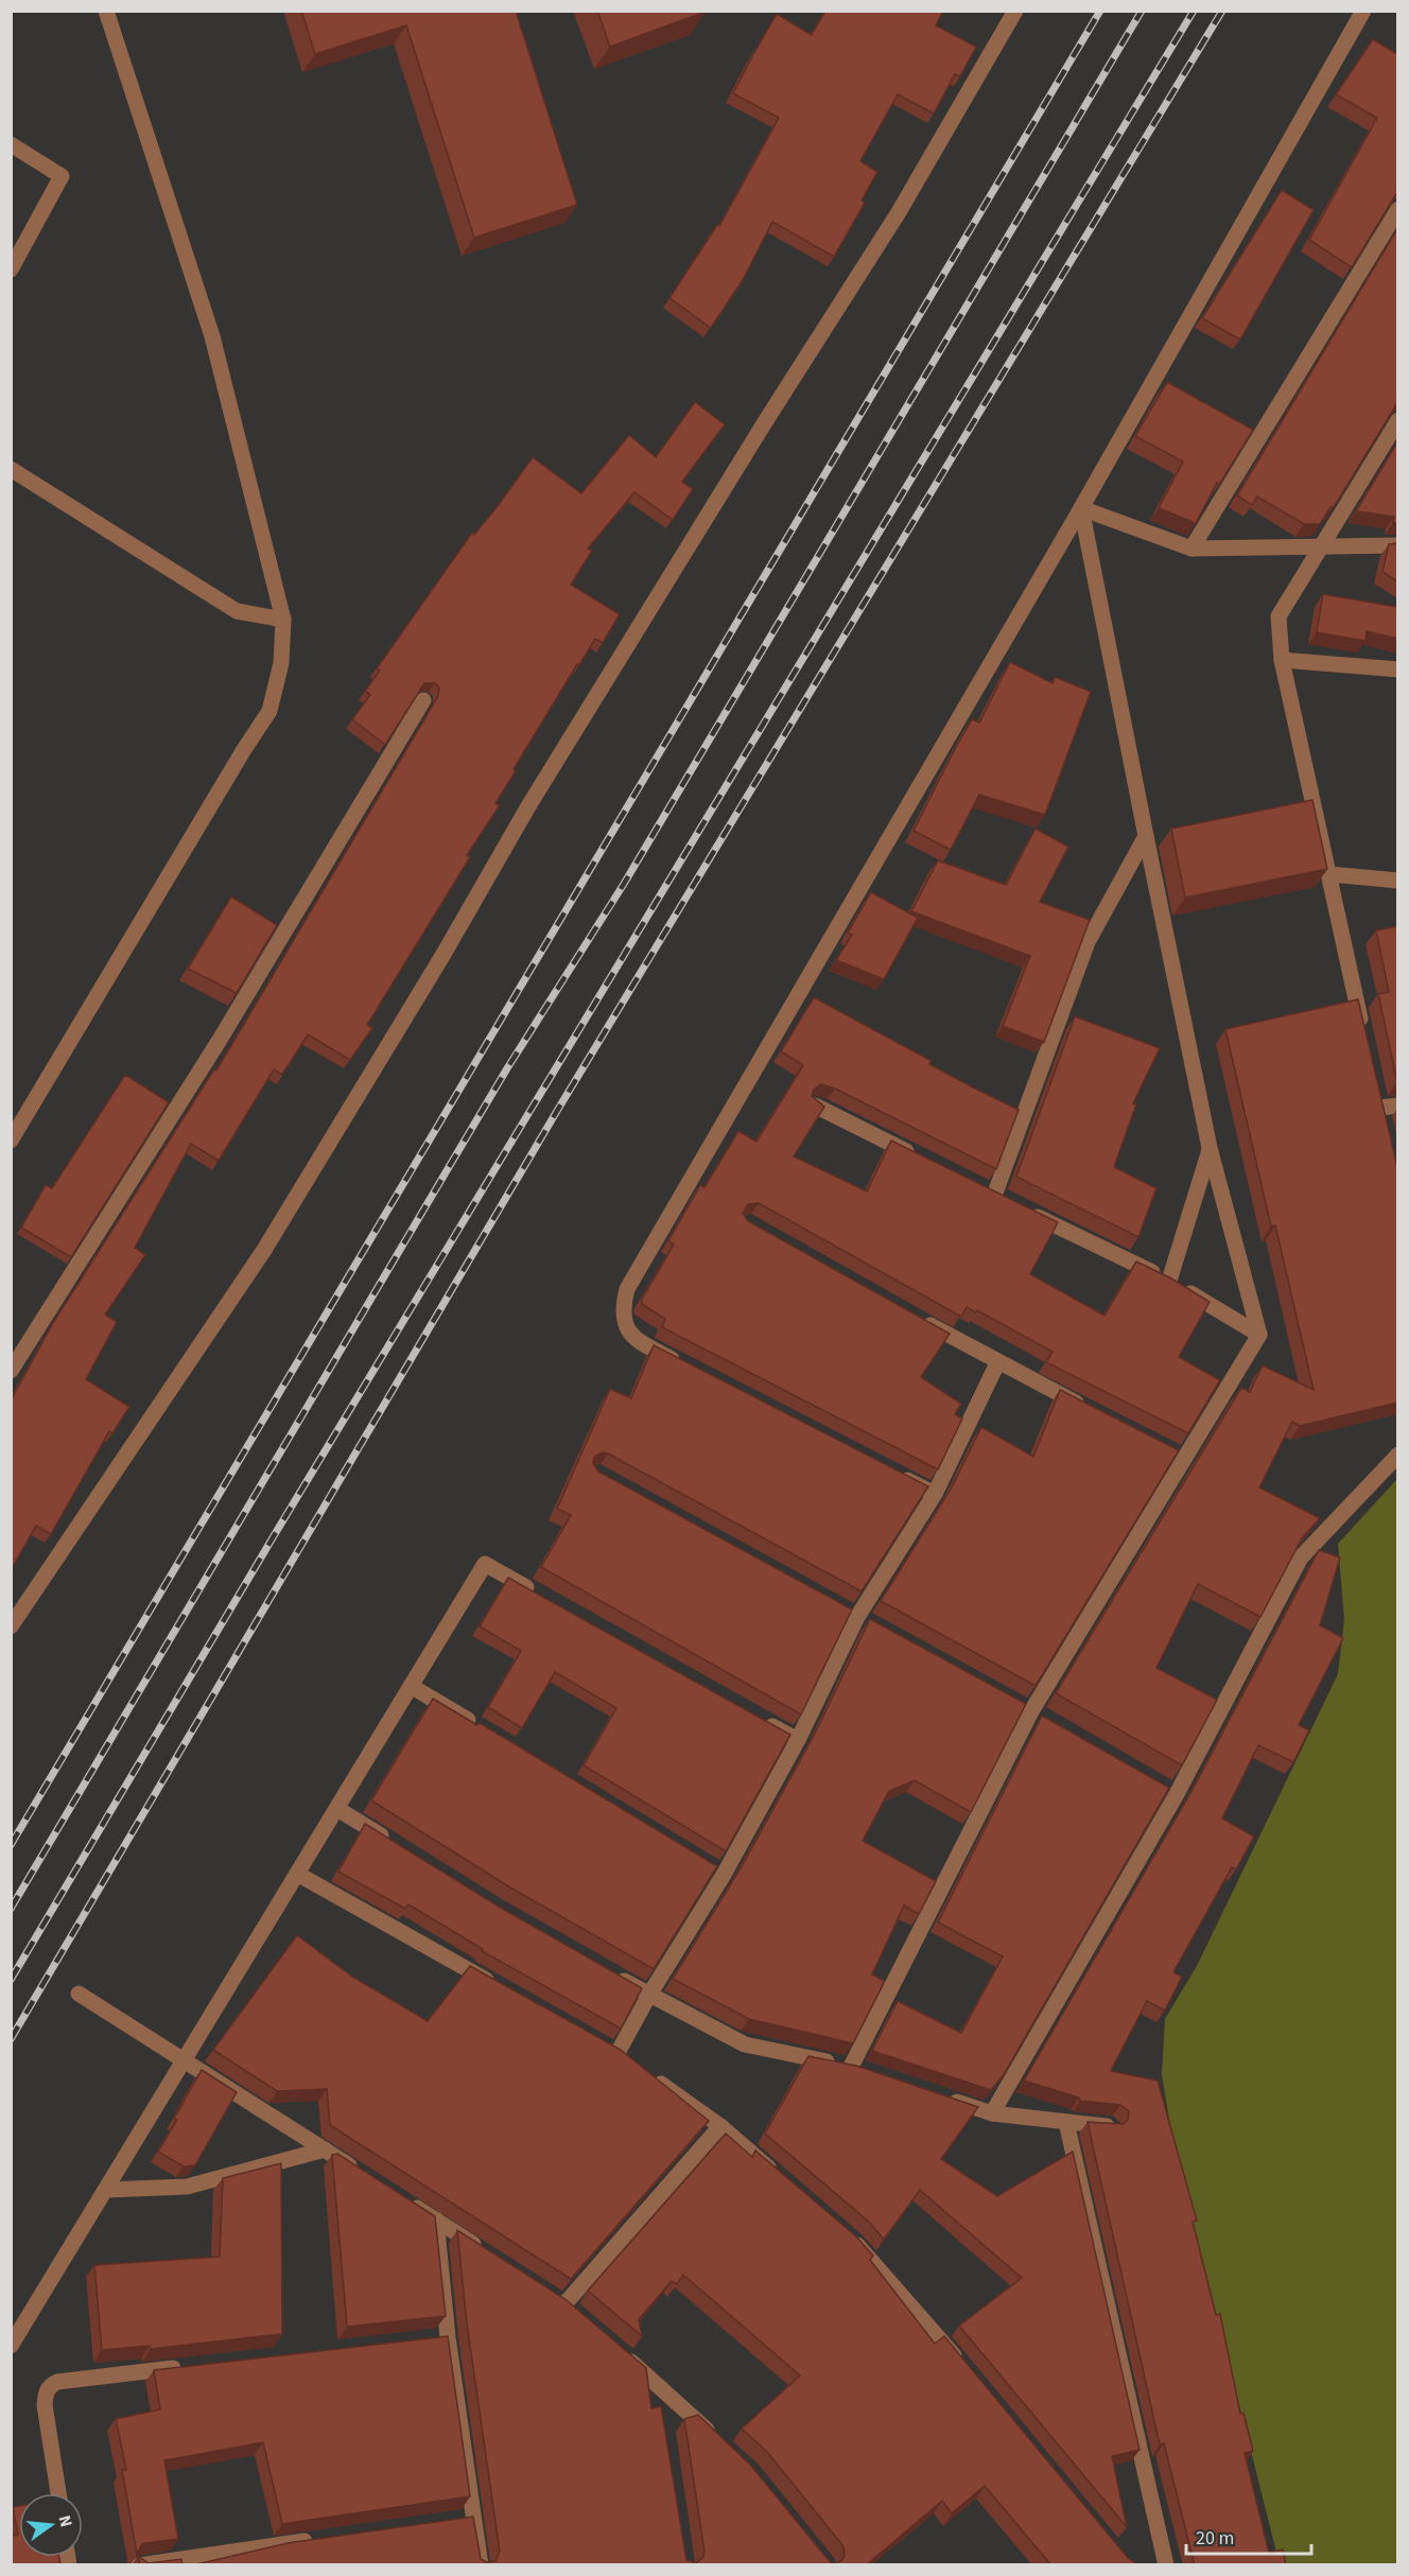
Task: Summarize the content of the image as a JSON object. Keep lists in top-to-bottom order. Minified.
{"scale_bar":"20 m","north":"right"}
